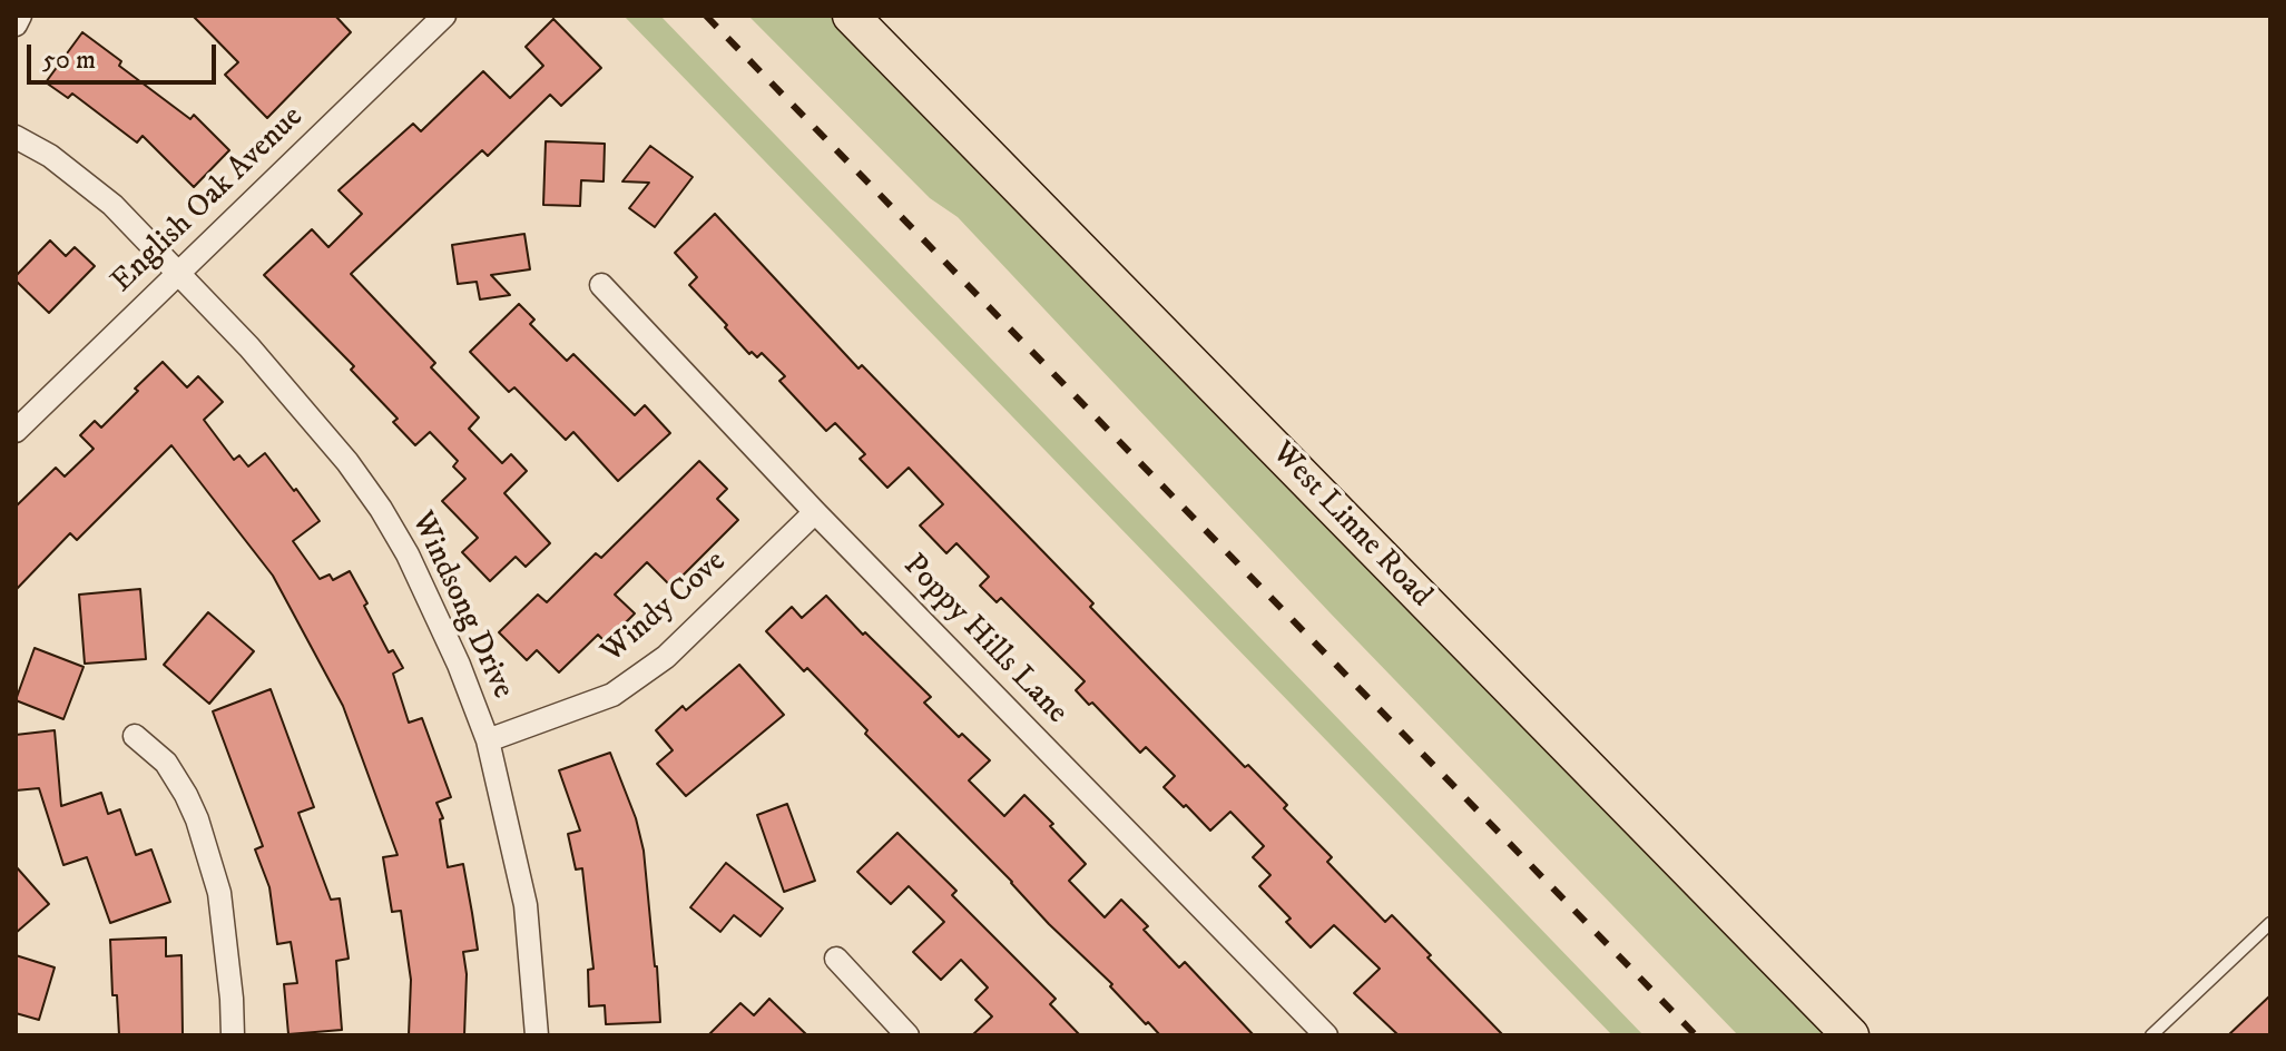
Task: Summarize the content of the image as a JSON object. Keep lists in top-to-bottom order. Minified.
{"streets":{"main road":["West Linne Road"],"street":["English Oak Avenue","Windsong Drive","Windy Cove","Poppy Hills Lane"]},"crossings":[["English Oak Avenue","Windsong Drive"],["Windsong Drive","Windy Cove"],["Windy Cove","Poppy Hills Lane"]],"scale_bar":"50 m"}
